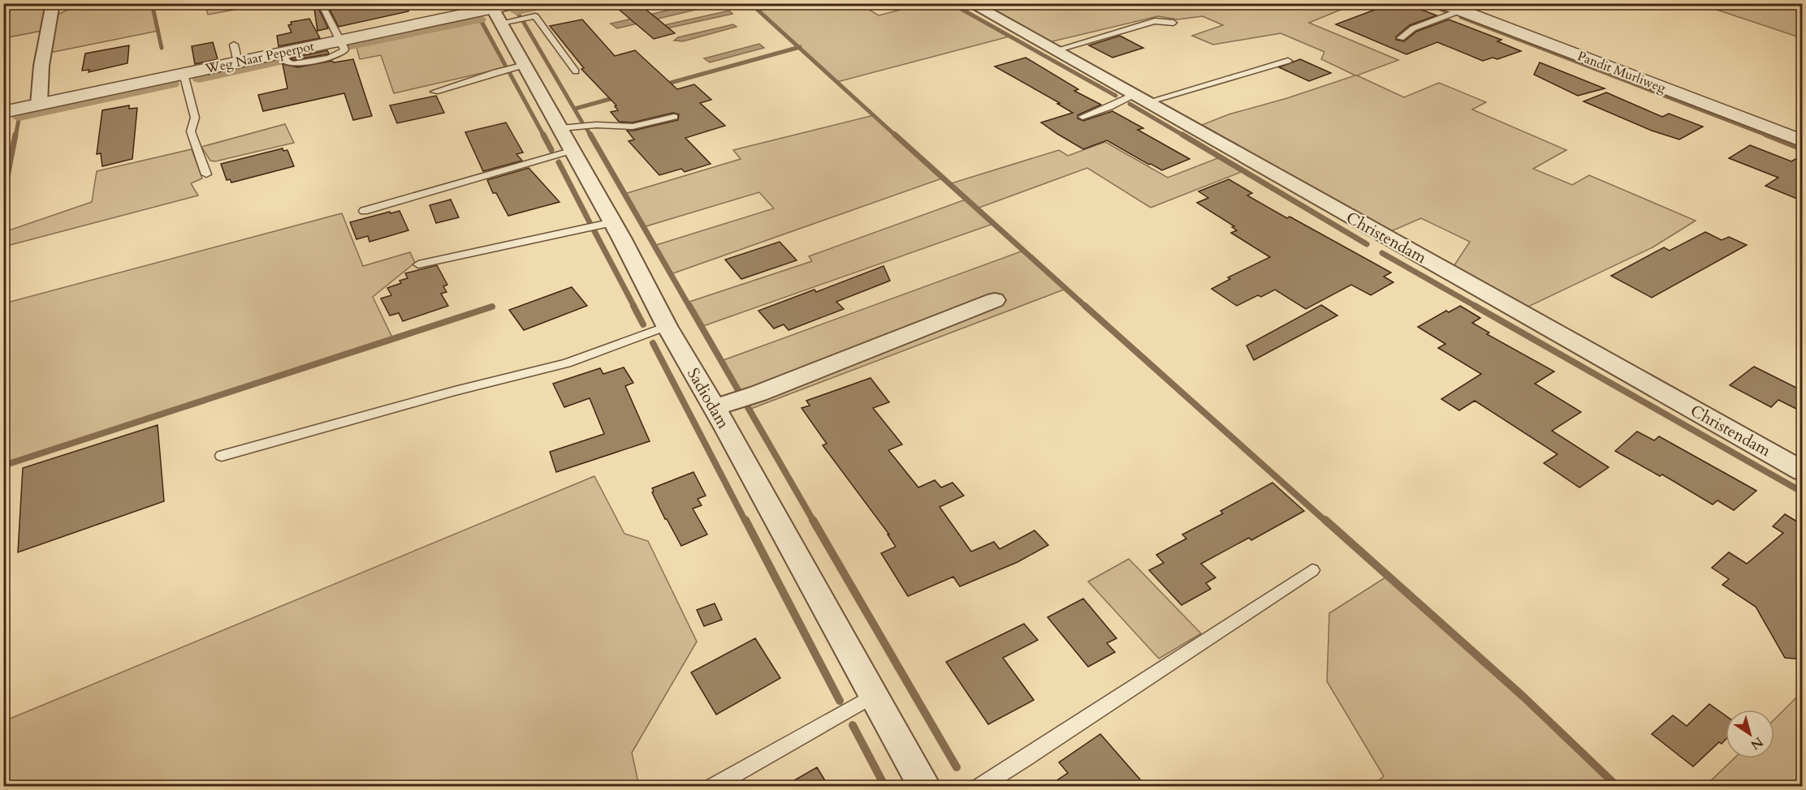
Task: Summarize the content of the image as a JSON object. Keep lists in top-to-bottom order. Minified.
{"streets":{"street":["Weg Naar Peperpot","Pandit Murliweg","Christendam","Sadiodam"]},"crossings":[["Weg Naar Peperpot","Sadiodam"]],"north":"bottom right"}
